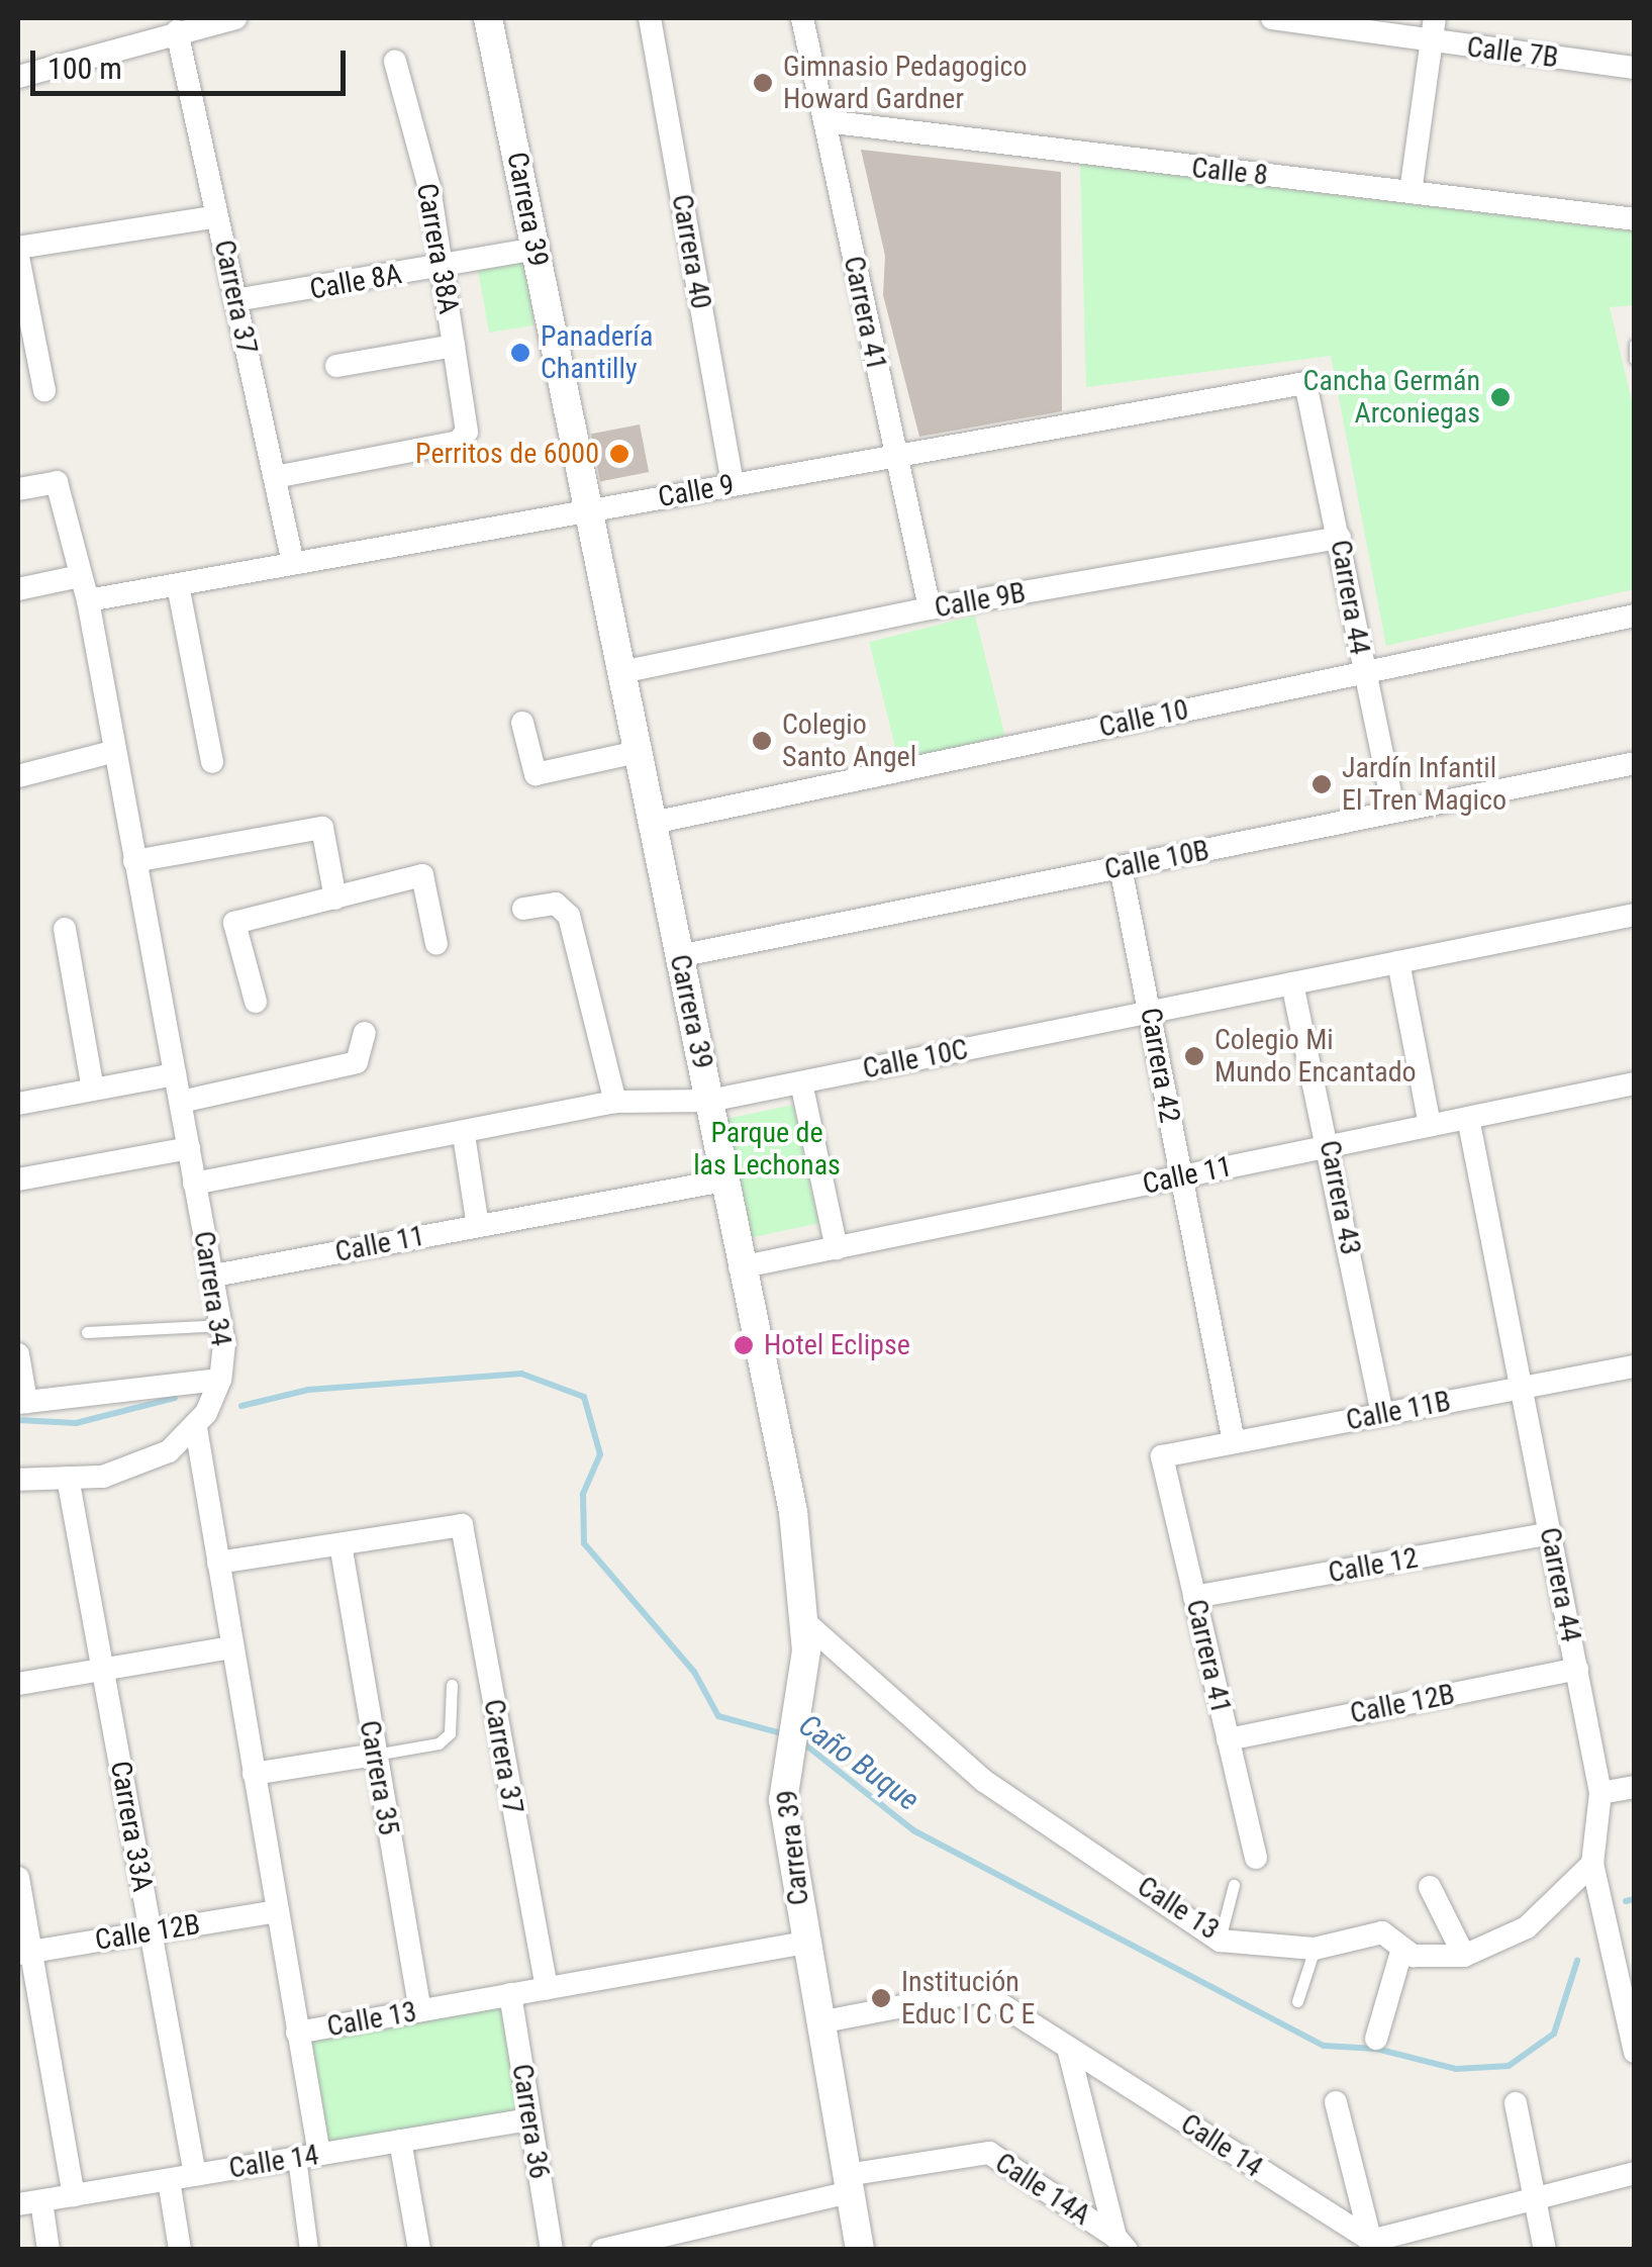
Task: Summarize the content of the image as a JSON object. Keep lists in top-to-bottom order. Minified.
{"streets":{"street":["Calle 7B","Calle 8","Carrera 39","Carrera 38A","Carrera 40","Calle 8A","Carrera 37","Carrera 41","Calle 9","Carrera 44","Calle 9B","Calle 10","Calle 10B","Calle 10C","Carrera 42","Calle 11","Carrera 43","Carrera 34","Calle 11B","Calle 12","Calle 12B","Carrera 35","Carrera 33A","Calle 13","Carrera 36","Calle 14","Calle 14A"]},"crossings":[["Calle 8","Carrera 41"],["Carrera 39","Calle 8A"],["Carrera 39","Calle 9"],["Carrera 39","Calle 9B"],["Carrera 39","Calle 10"],["Carrera 39","Calle 10B"],["Carrera 39","Calle 10C"],["Carrera 39","Calle 11"],["Carrera 39","Calle 13"],["Carrera 39","Calle 14"],["Carrera 39","Calle 14A"],["Carrera 38A","Calle 8A"],["Carrera 38A","Carrera 37"],["Carrera 40","Calle 9"],["Calle 8A","Carrera 37"],["Carrera 37","Calle 9"],["Carrera 37","Carrera 35"],["Carrera 37","Calle 13"],["Carrera 41","Calle 9"],["Carrera 41","Calle 9B"],["Carrera 41","Calle 11B"],["Carrera 41","Calle 12"],["Carrera 41","Calle 12B"],["Calle 9","Carrera 44"],["Calle 9","Carrera 34"],["Carrera 44","Calle 9B"],["Carrera 44","Calle 10"],["Carrera 44","Calle 10B"],["Carrera 44","Calle 11"],["Carrera 44","Calle 11B"],["Carrera 44","Calle 12"],["Carrera 44","Calle 12B"],["Carrera 44","Calle 13"],["Calle 10B","Carrera 42"],["Calle 10C","Carrera 42"],["Calle 10C","Carrera 43"],["Calle 10C","Carrera 34"],["Carrera 42","Calle 11"],["Carrera 42","Calle 11B"],["Calle 11","Carrera 43"],["Calle 11","Carrera 34"],["Carrera 43","Calle 11B"],["Calle 12B","Carrera 33A"],["Carrera 35","Calle 13"],["Carrera 33A","Calle 14"],["Calle 13","Carrera 36"],["Carrera 36","Calle 14"]],"water":["Caño Buque"],"parks":["Parque de las Lechonas"],"places":["Gimnasio Pedagogico Howard Gardner","Panadería Chantilly","Cancha Germán Arconiegas","Perritos de 6000","Colegio Santo Angel","Jardín Infantil El Tren Magico","Colegio Mi Mundo Encantado","Hotel Eclipse","Institución Educ I C C E"],"scale_bar":"100 m"}
